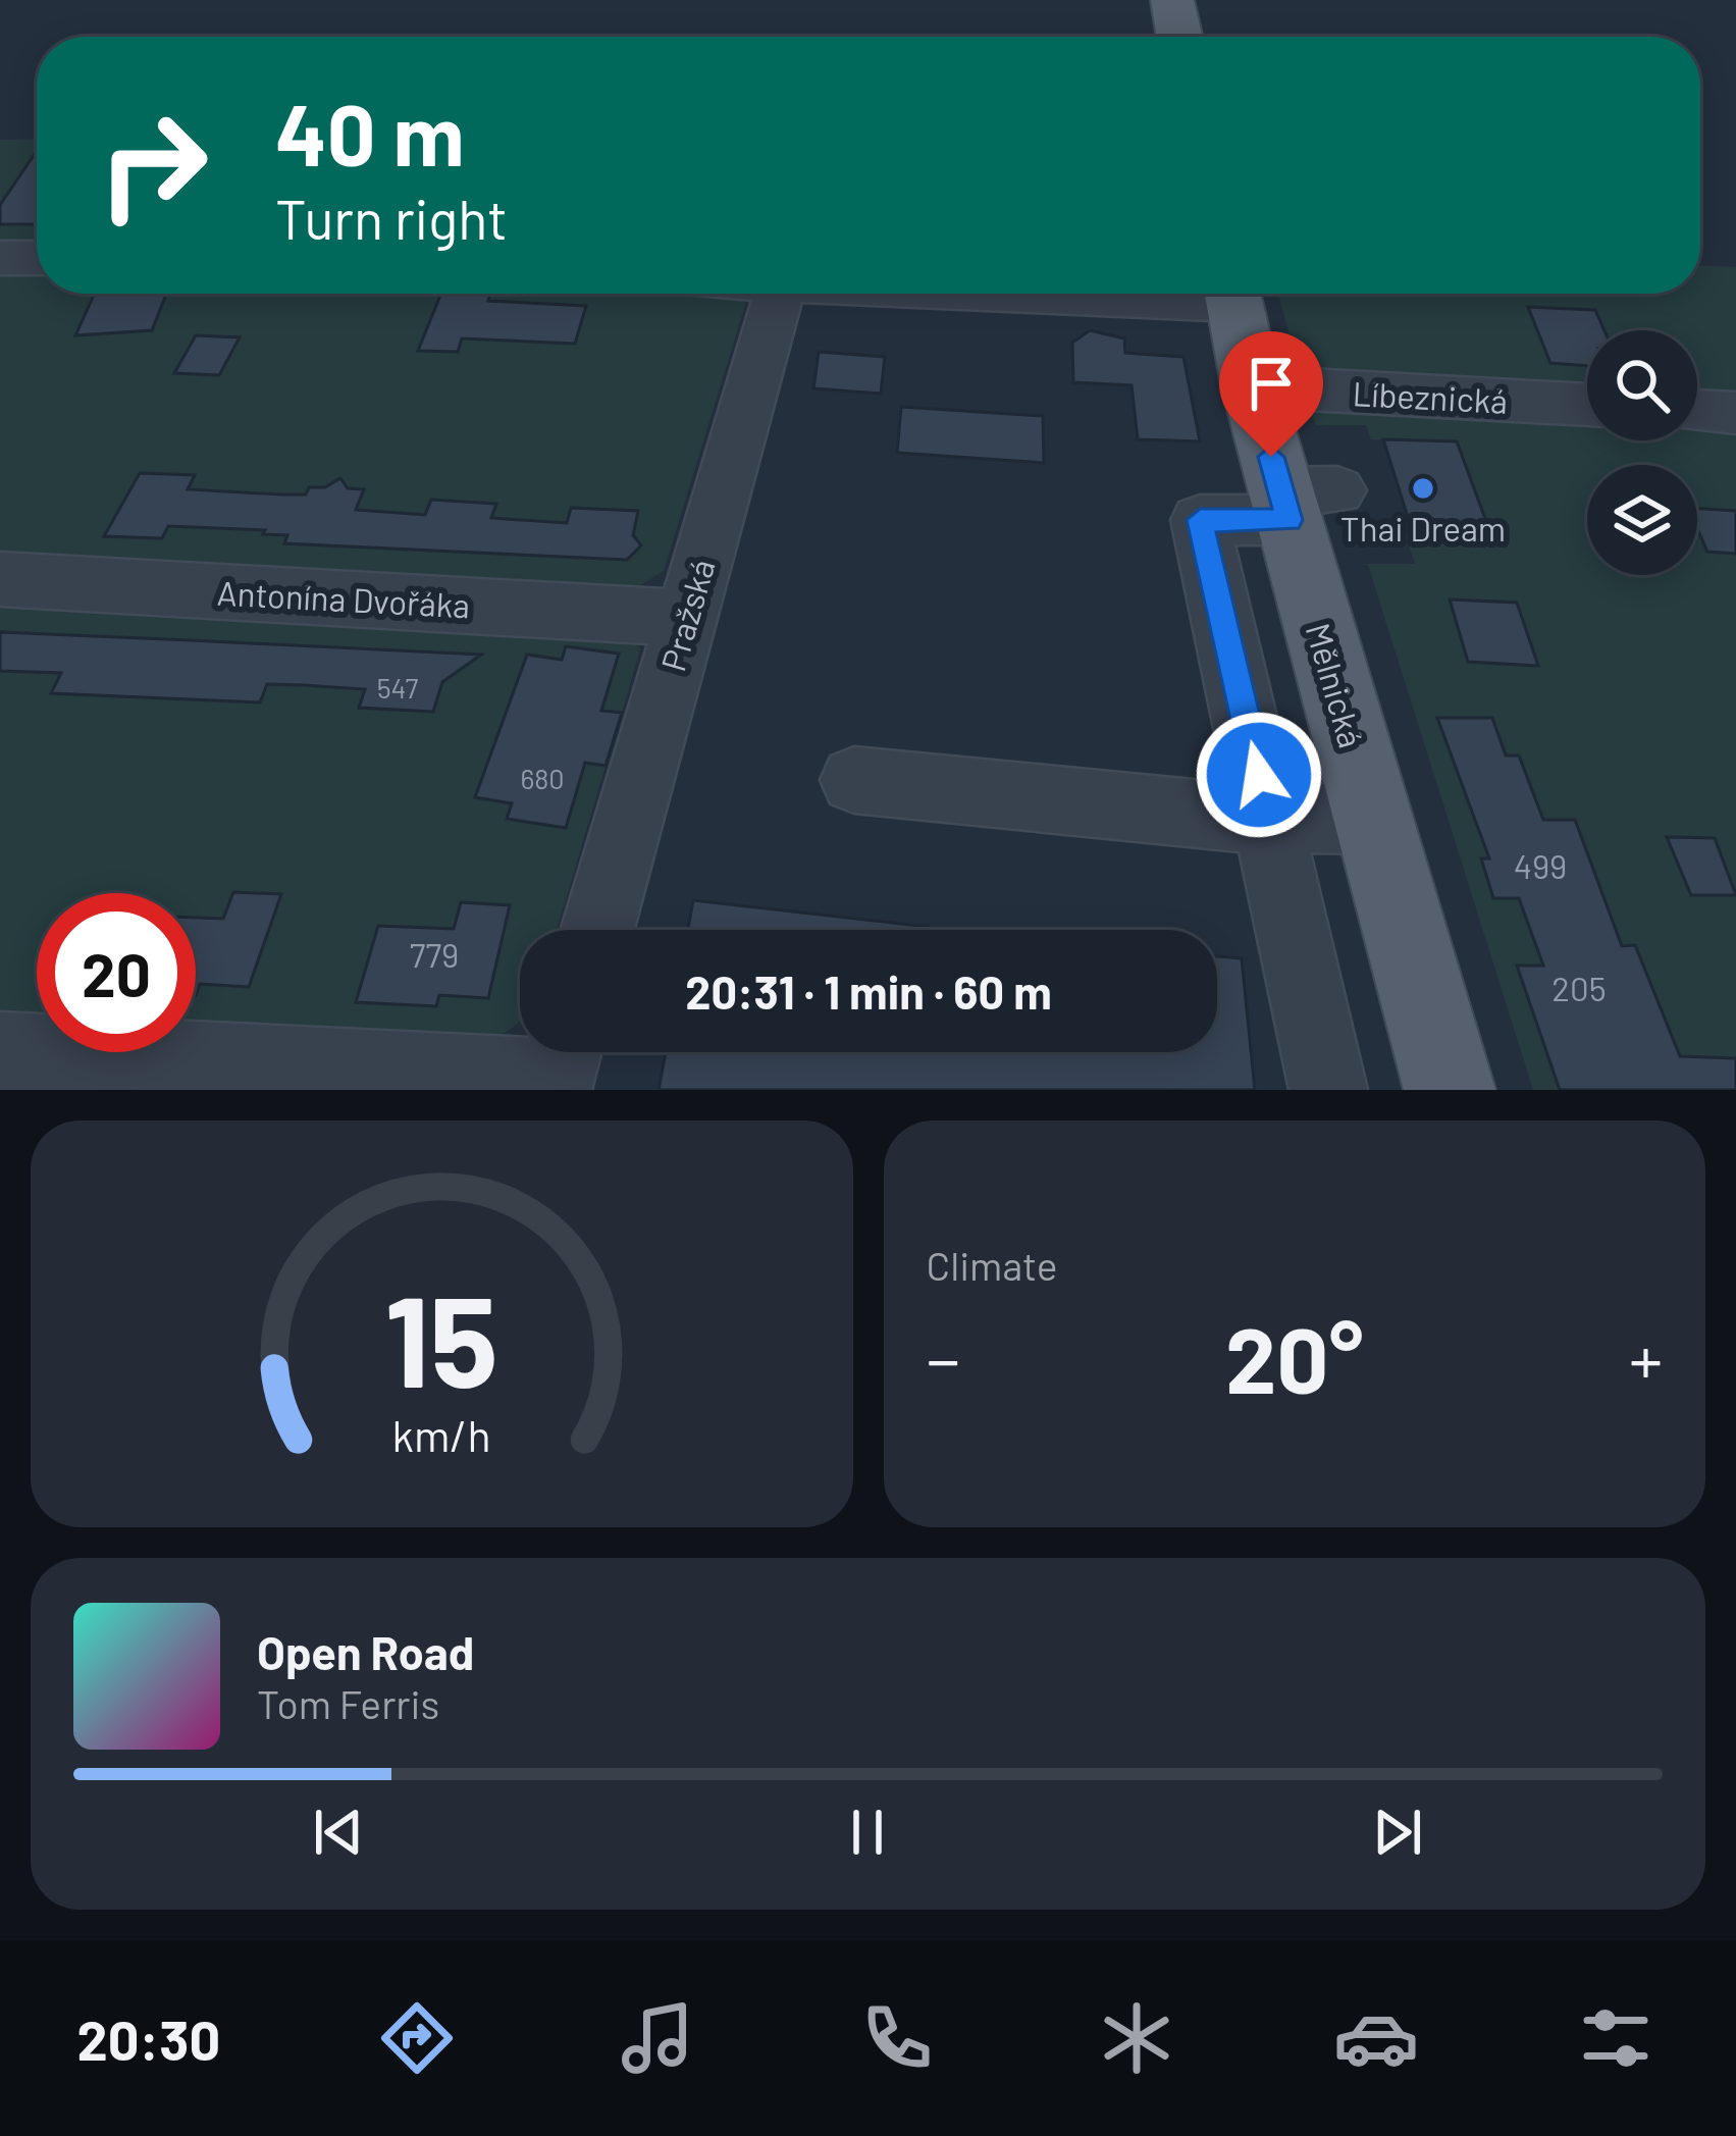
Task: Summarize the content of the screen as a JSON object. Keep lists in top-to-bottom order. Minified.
{"streets":{"main road":["Mělnická"],"street":["Líbeznická","Antonína Dvořáka","Pražská"]},"crossings":[["Líbeznická","Mělnická"],["Antonína Dvořáka","Pražská"]],"places":["Thai Dream"],"house_numbers":["547","680","499","779","205"],"page":{"turn":["40 m","Turn right"],"limit":"20","trip":"20:31 · 1 min · 60 m","tile":"Climate","heat":["−","20°","+"],"song":["Open Road","Tom Ferris"],"tabs":"20:30","gauge":["15","km/h"]}}
